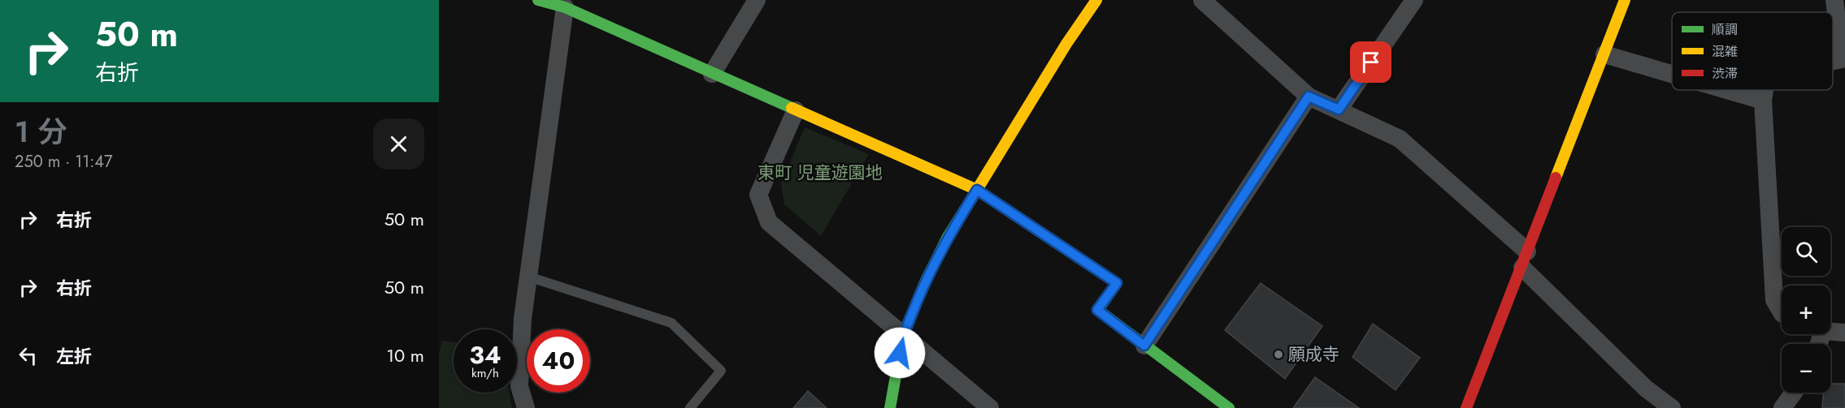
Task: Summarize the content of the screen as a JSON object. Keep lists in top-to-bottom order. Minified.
{"parks":["東町 児童遊園地"],"places":["願成寺"],"legend":["順調","混雑","渋滞"],"page":{"turn":["50 m","右折"],"heading":["1 分","250 m · 11:47"],"list":[{"name":"右折","value":"50 m"},{"name":"右折","value":"50 m"},{"name":"左折","value":"10 m"}],"map_buttons":["+","−"],"speed":"34 km/h","limit":"40"}}
